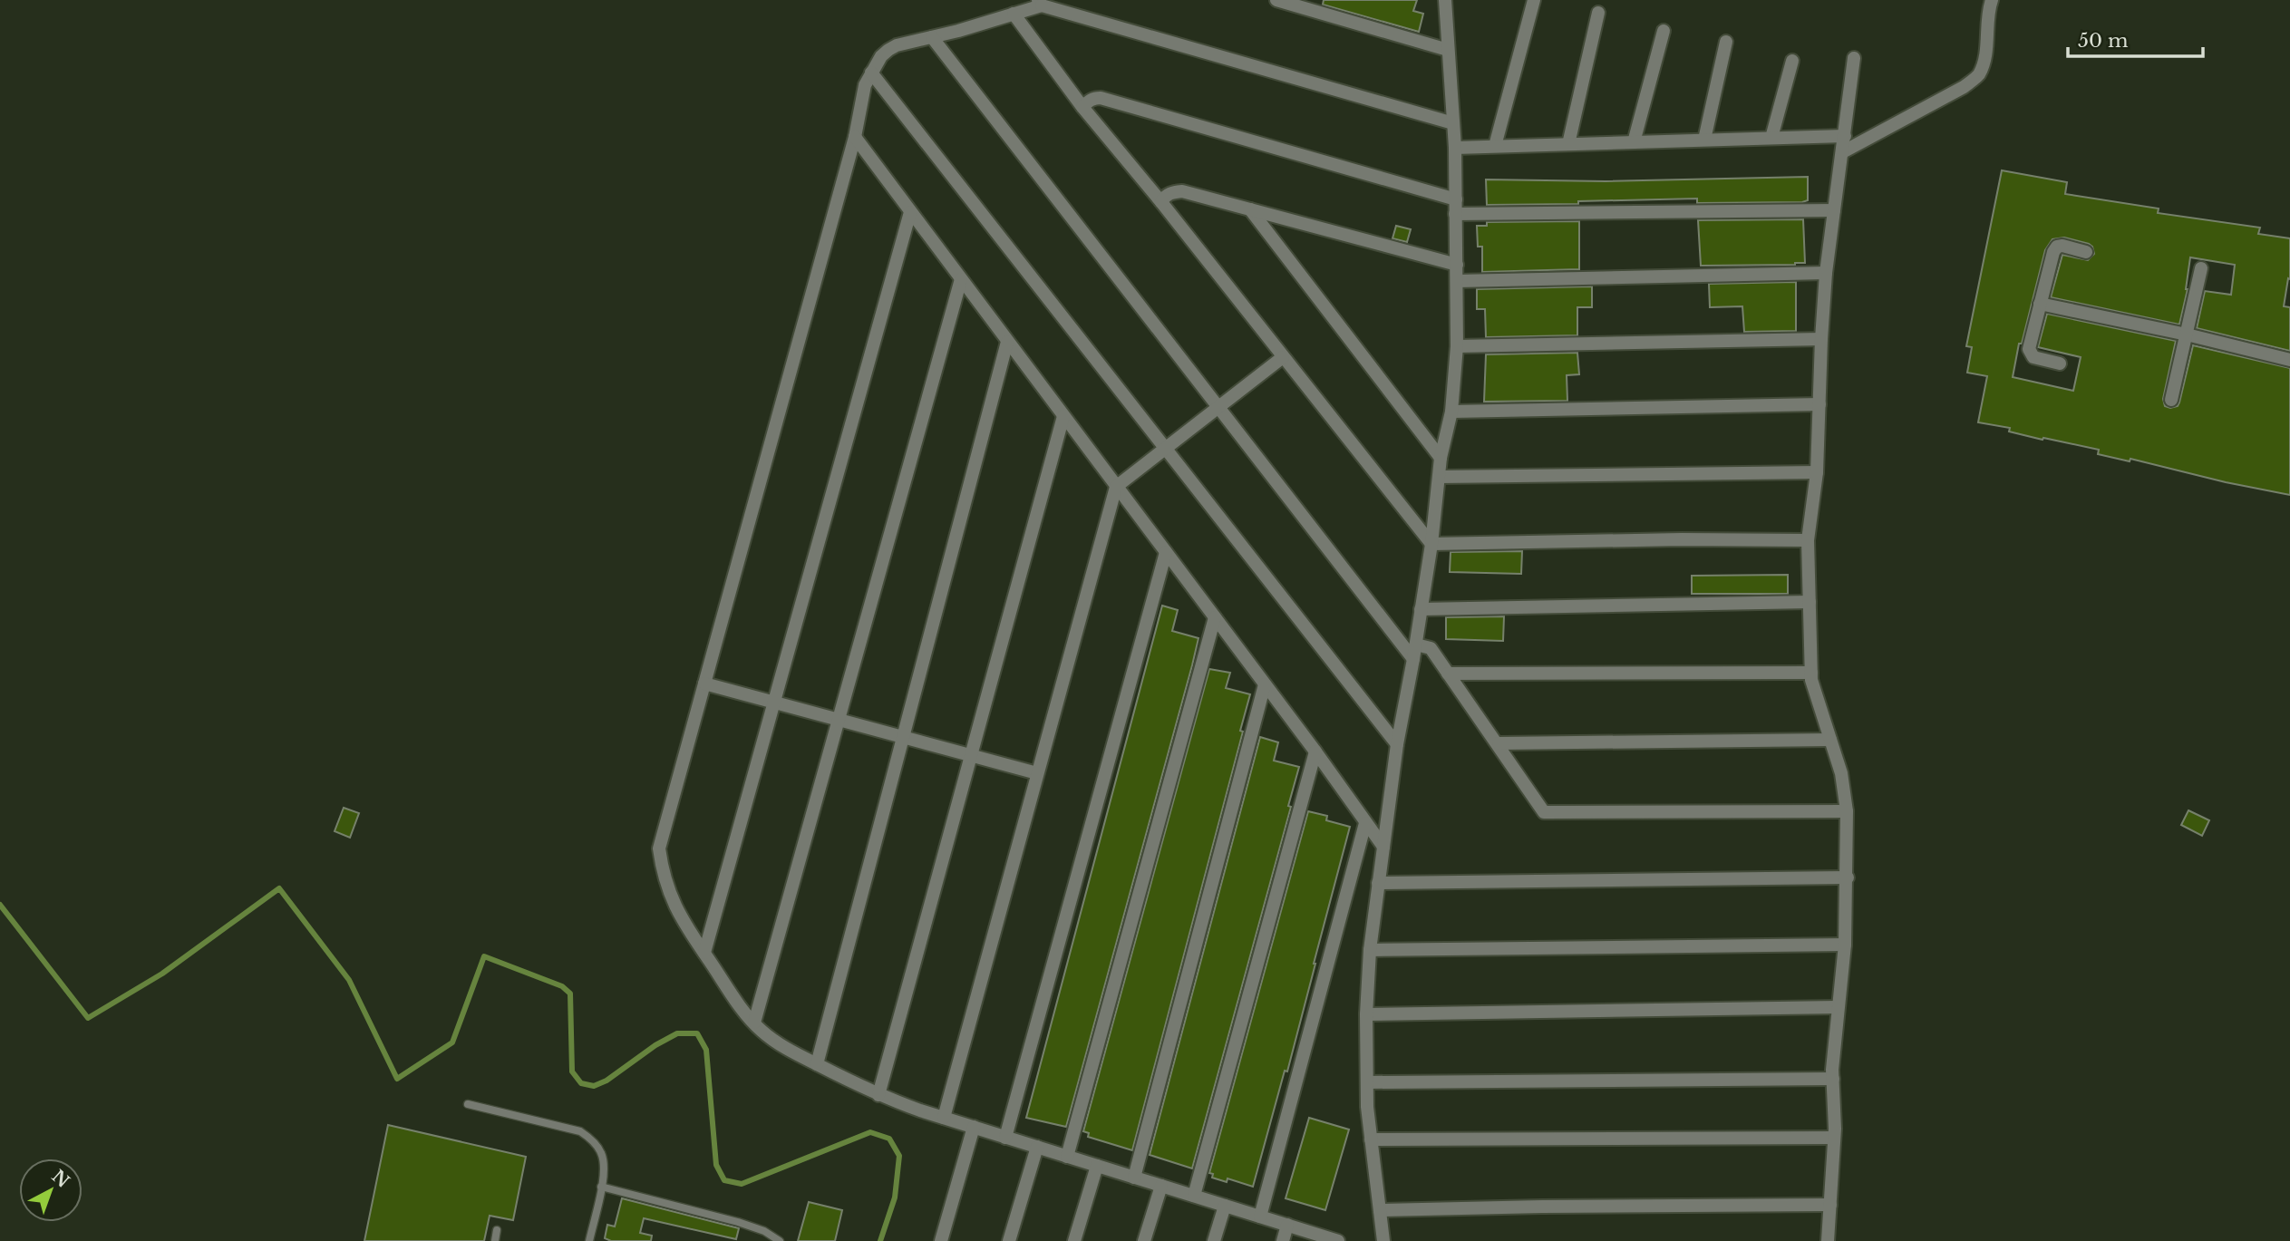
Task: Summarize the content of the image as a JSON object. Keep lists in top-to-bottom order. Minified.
{"scale_bar":"50 m","north":"top right"}
